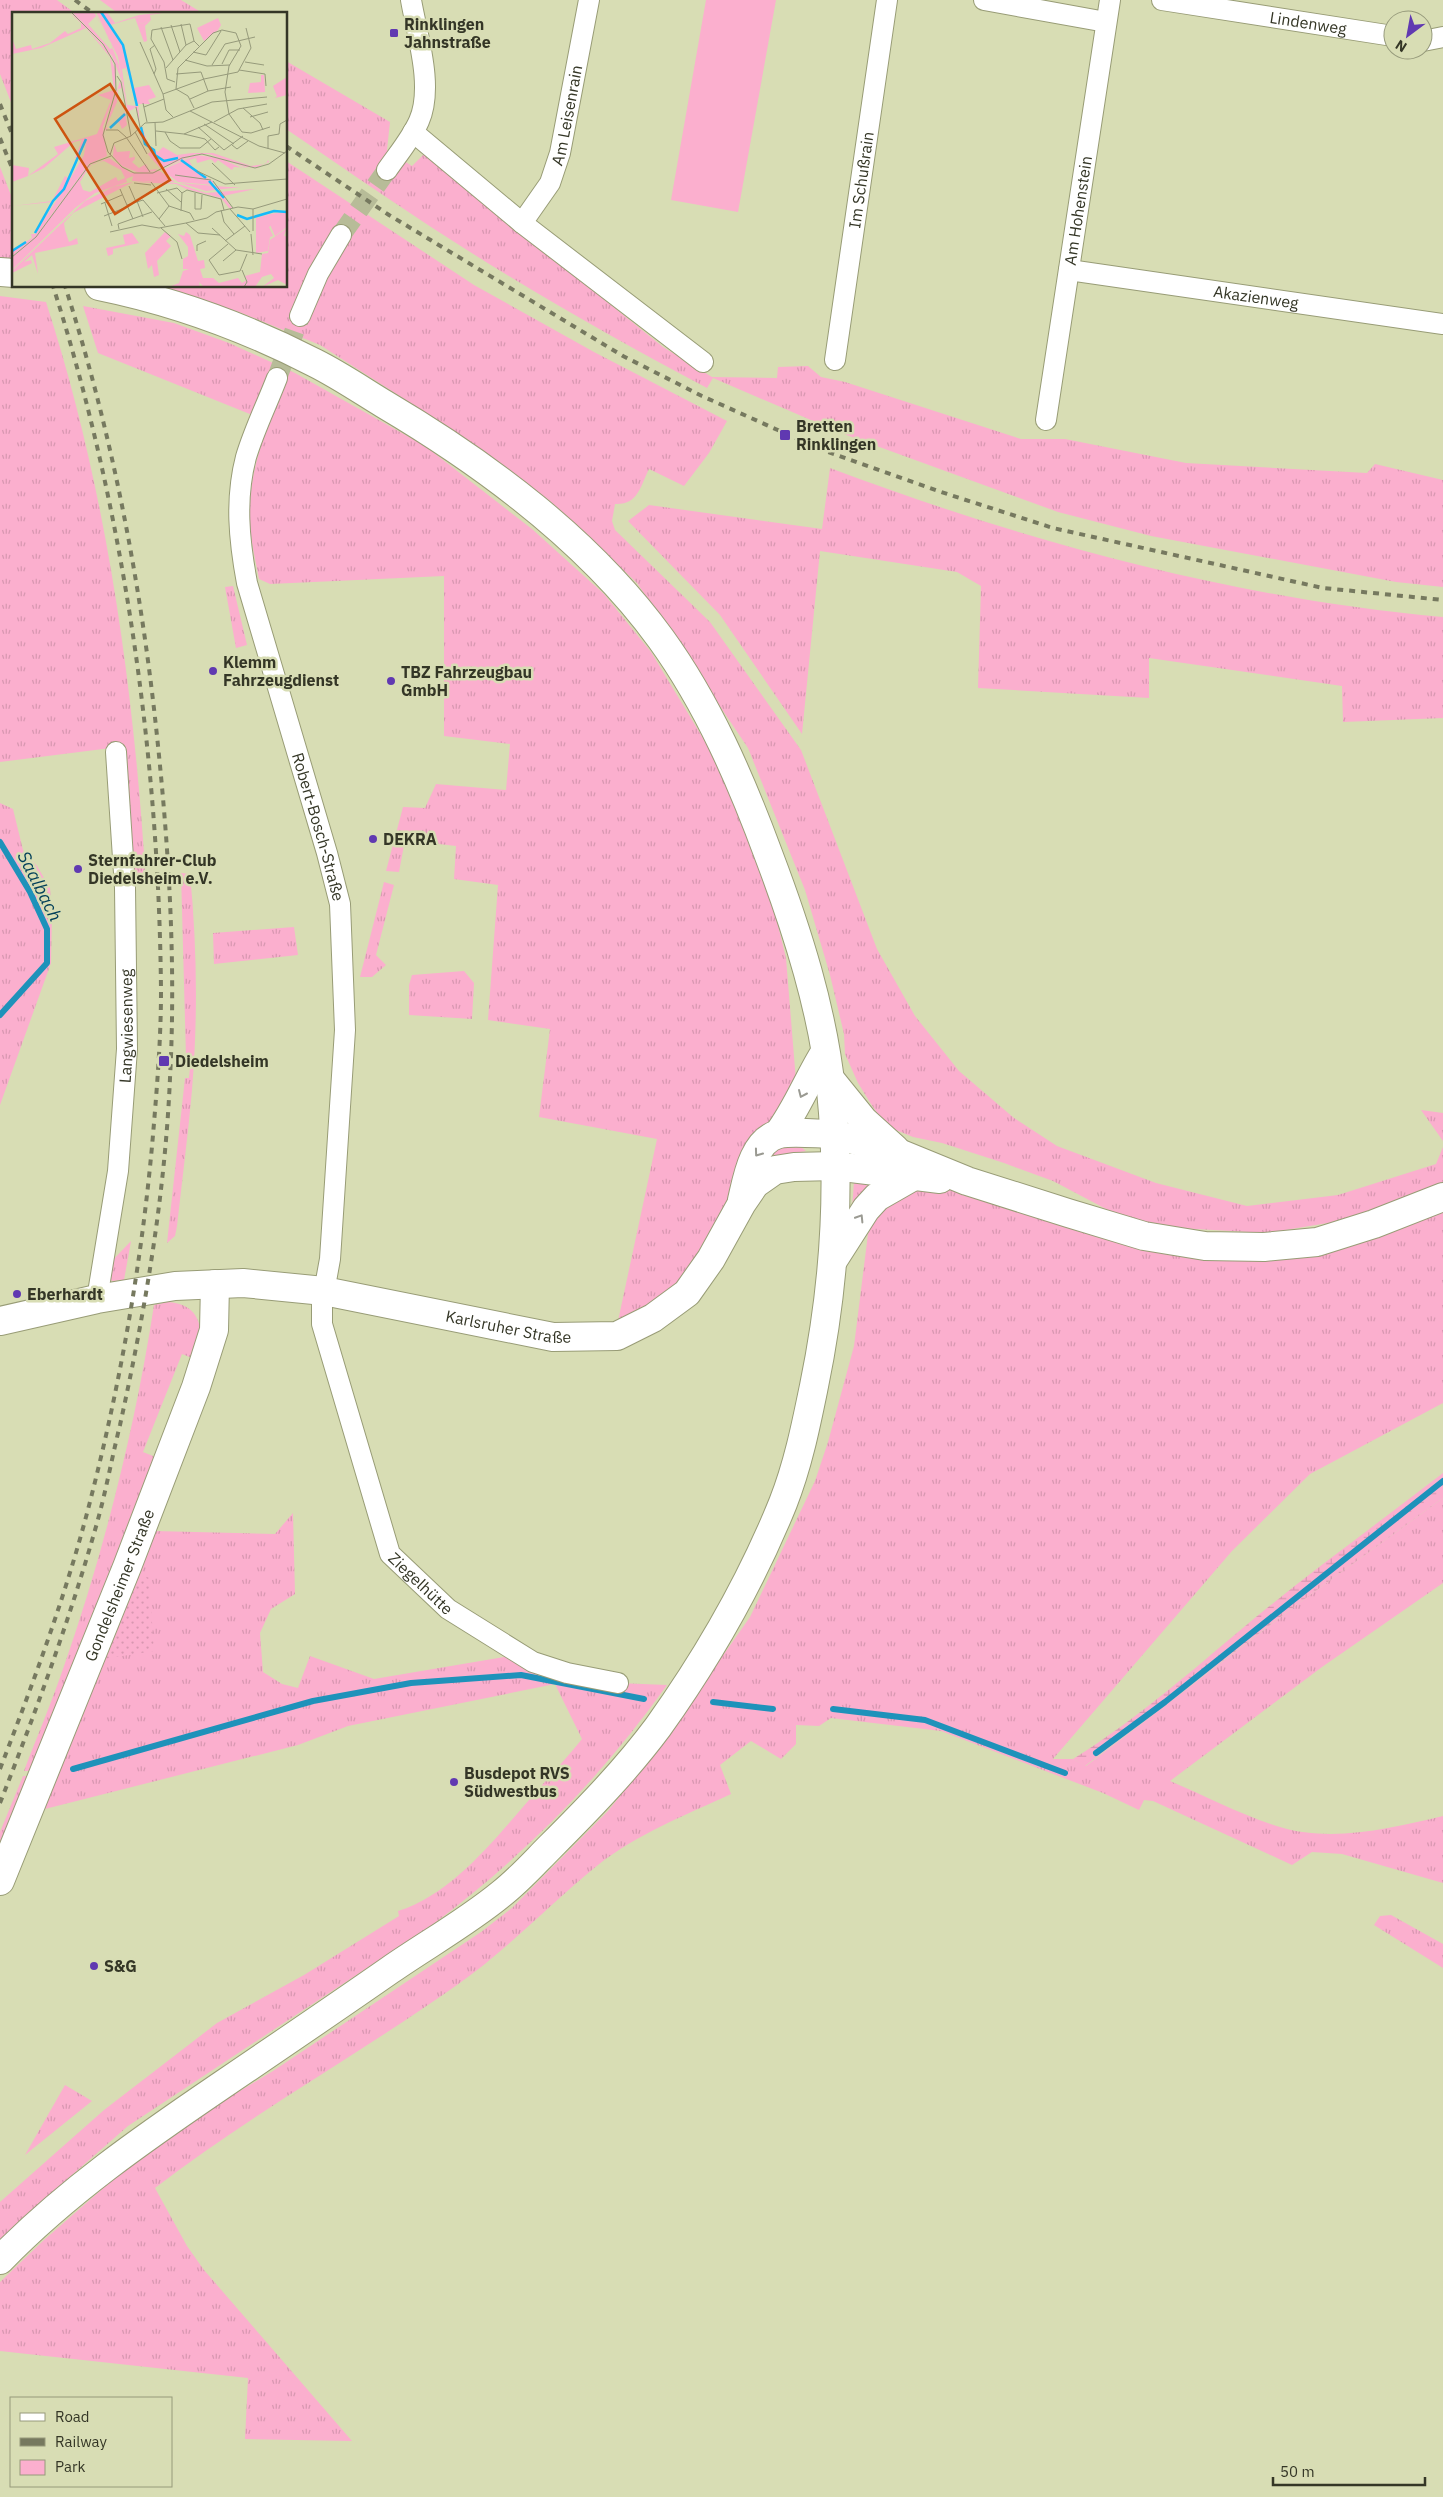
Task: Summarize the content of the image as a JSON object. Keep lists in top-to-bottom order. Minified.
{"streets":{"main road":["Karlsruher Straße","Gondelsheimer Straße"],"street":["Lindenweg","Am Leisenrain","Im Schußrain","Am Hohenstein","Akazienweg","Robert-Bosch-Straße","Langwiesenweg","Ziegelhütte"]},"crossings":[["Am Hohenstein","Akazienweg"],["Robert-Bosch-Straße","Karlsruher Straße"],["Robert-Bosch-Straße","Ziegelhütte"],["Langwiesenweg","Karlsruher Straße"],["Karlsruher Straße","Ziegelhütte"],["Karlsruher Straße","Gondelsheimer Straße"]],"water":["Saalbach"],"places":{"transit":["Rinklingen Jahnstraße","Bretten Rinklingen","Diedelsheim"],"other":["Klemm Fahrzeugdienst","TBZ Fahrzeugbau GmbH","DEKRA","Sternfahrer-Club Diedelsheim e.V.","Eberhardt","Busdepot RVS Südwestbus","S&G"]},"legend":["Road","Railway","Park"],"scale_bar":"50 m","north":"bottom left"}
